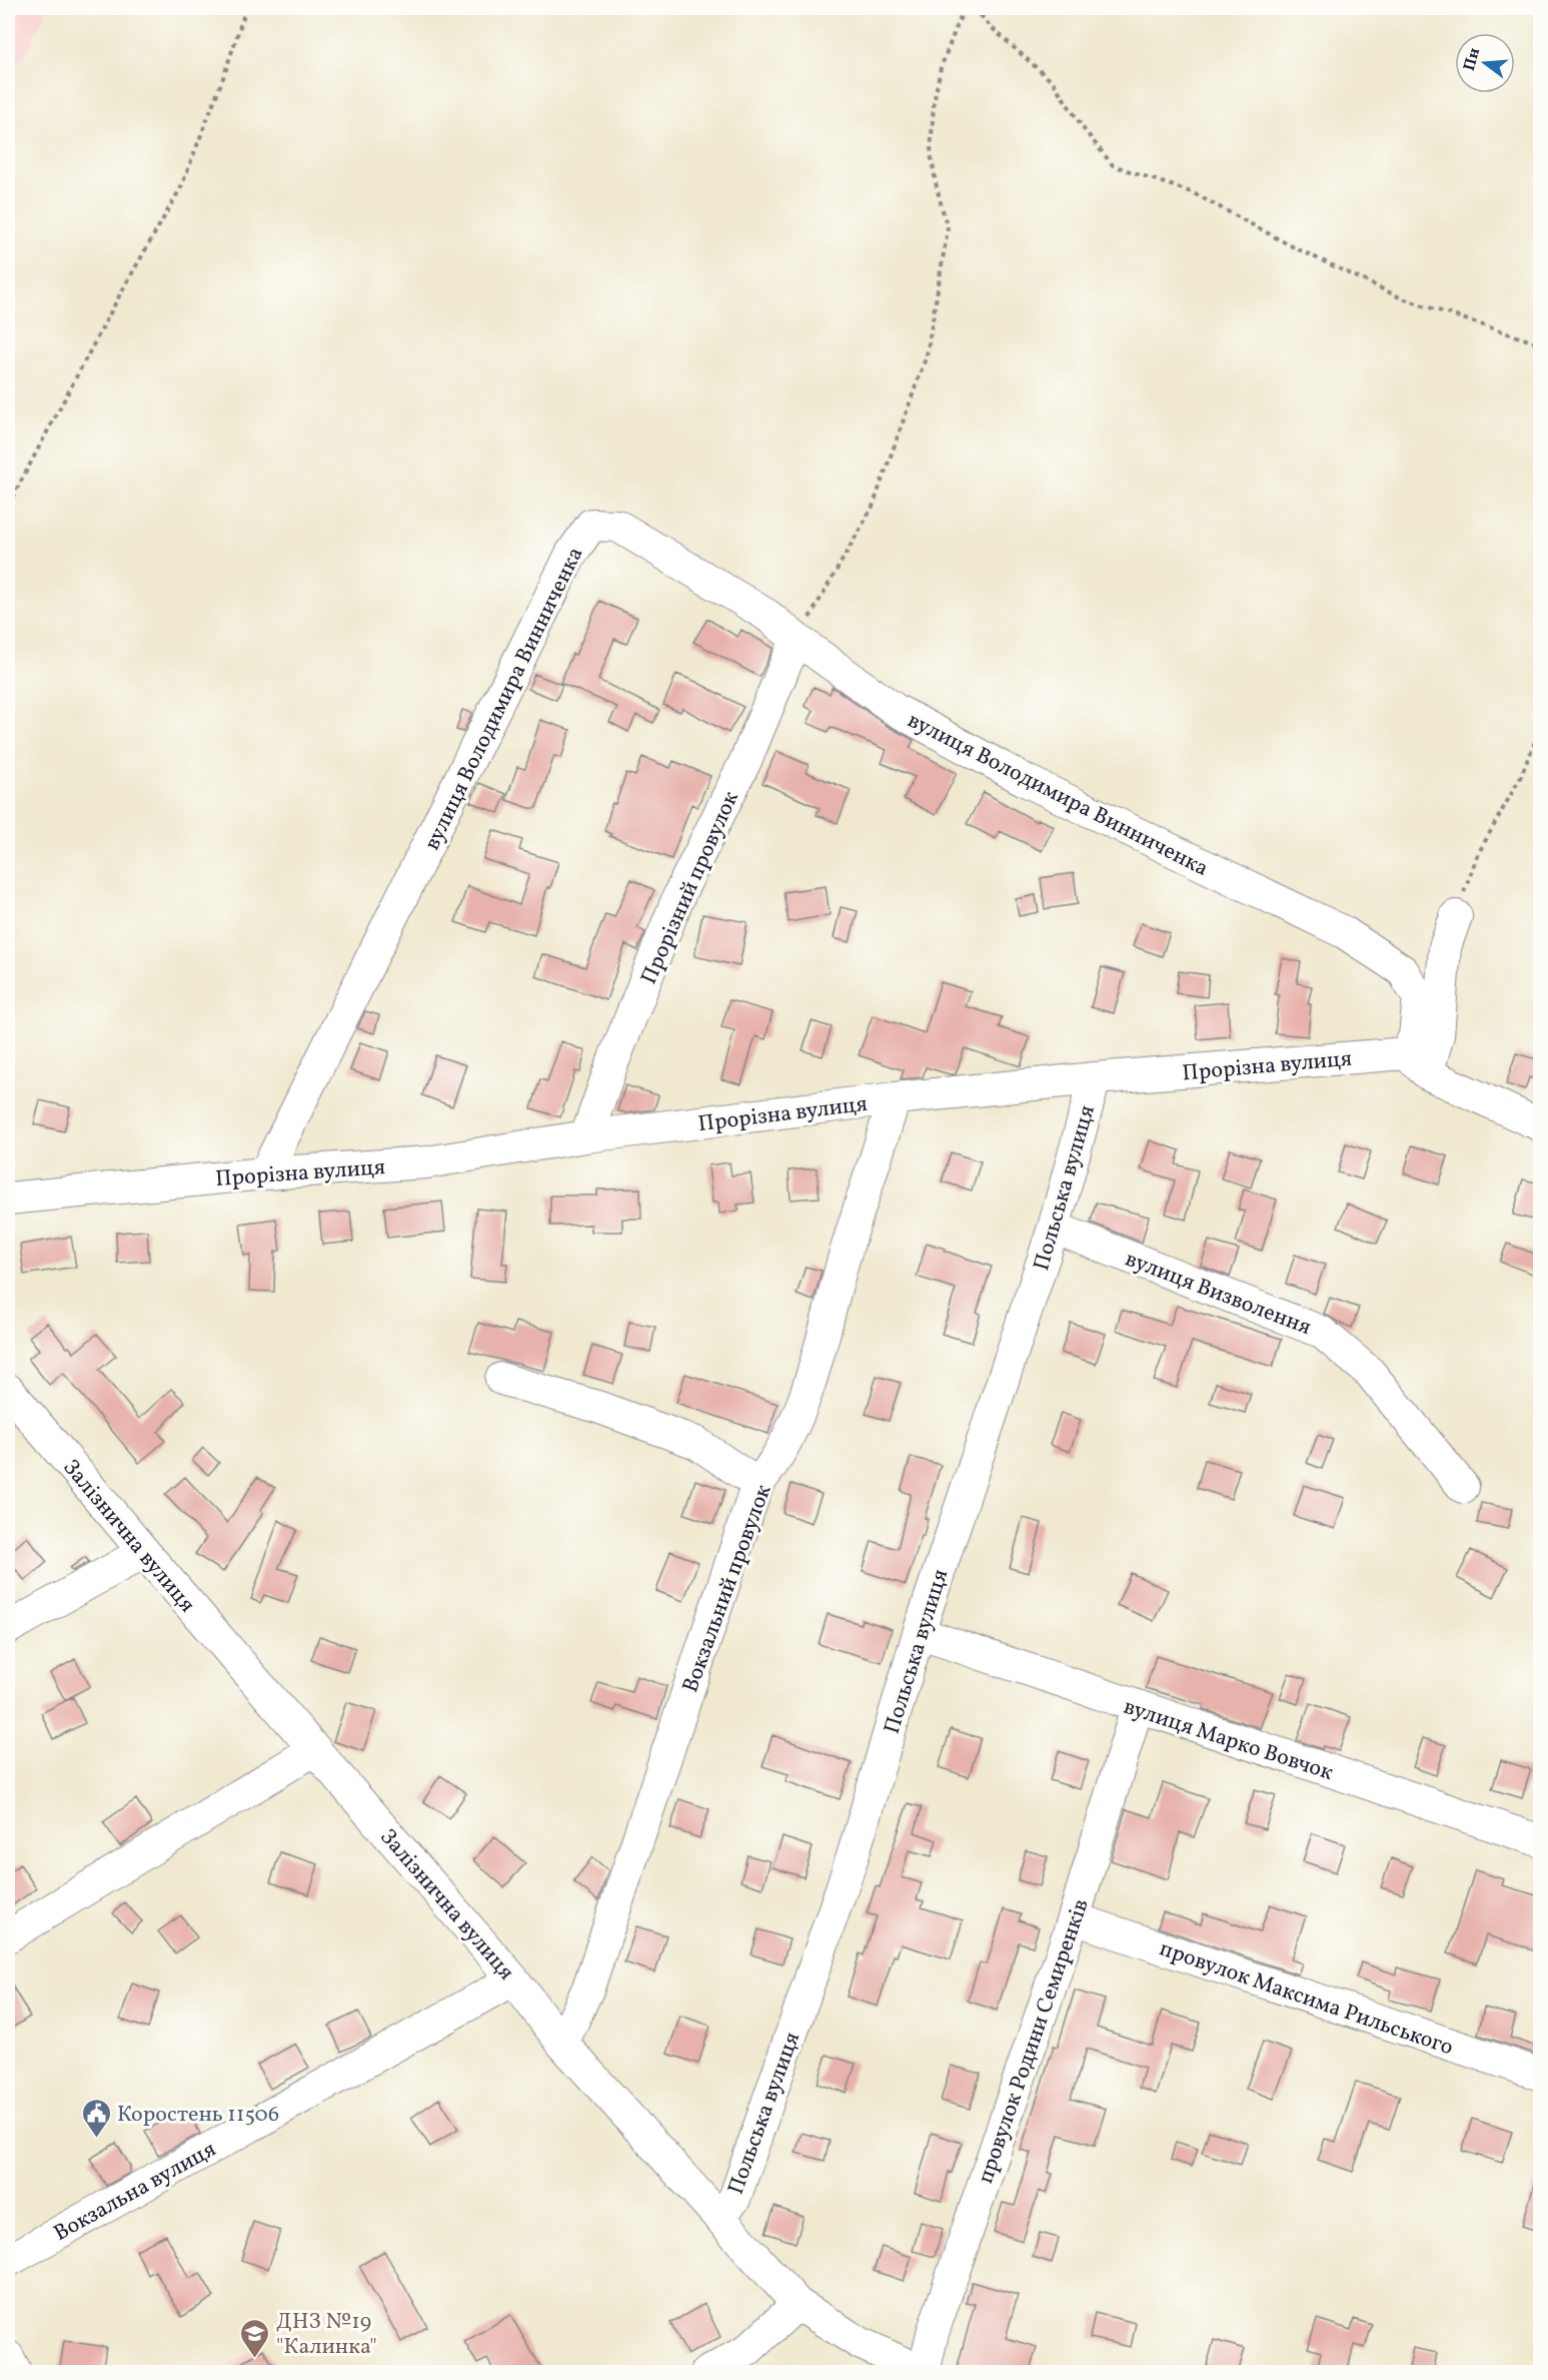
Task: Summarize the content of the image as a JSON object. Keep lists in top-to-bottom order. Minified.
{"streets":{"street":["вулиця Володимира Винниченка","Прорізний провулок","Прорізна вулиця","Польська вулиця","вулиця Визволення","Залізнична вулиця","Вокзальний провулок","вулиця Марко Вовчок","провулок Максима Рильського","провулок Родини Семиренків","Вокзальна вулиця"]},"crossings":[["вулиця Володимира Винниченка","Прорізний провулок"],["вулиця Володимира Винниченка","Прорізна вулиця"],["Прорізний провулок","Прорізна вулиця"],["Прорізна вулиця","Польська вулиця"],["Прорізна вулиця","Вокзальний провулок"],["Польська вулиця","вулиця Визволення"],["Польська вулиця","Залізнична вулиця"],["Польська вулиця","вулиця Марко Вовчок"],["Залізнична вулиця","Вокзальний провулок"],["Залізнична вулиця","провулок Родини Семиренків"],["Залізнична вулиця","Вокзальна вулиця"],["вулиця Марко Вовчок","провулок Родини Семиренків"],["провулок Максима Рильського","провулок Родини Семиренків"]],"places":{"public building":["Коростень 11506"],"school or university":["ДНЗ №19 \"Калинка\""]},"north":"left"}
